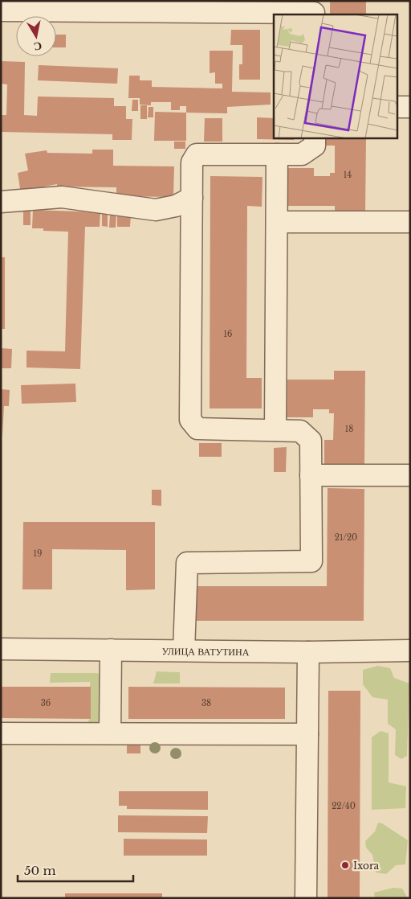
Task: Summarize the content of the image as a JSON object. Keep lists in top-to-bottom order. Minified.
{"streets":{"street":["УЛИЦА ВАТУТИНА"]},"places":["Ixora"],"house_numbers":["14","16","18","21/20","19","36","38","22/40"],"scale_bar":"50 m","north":"bottom"}
